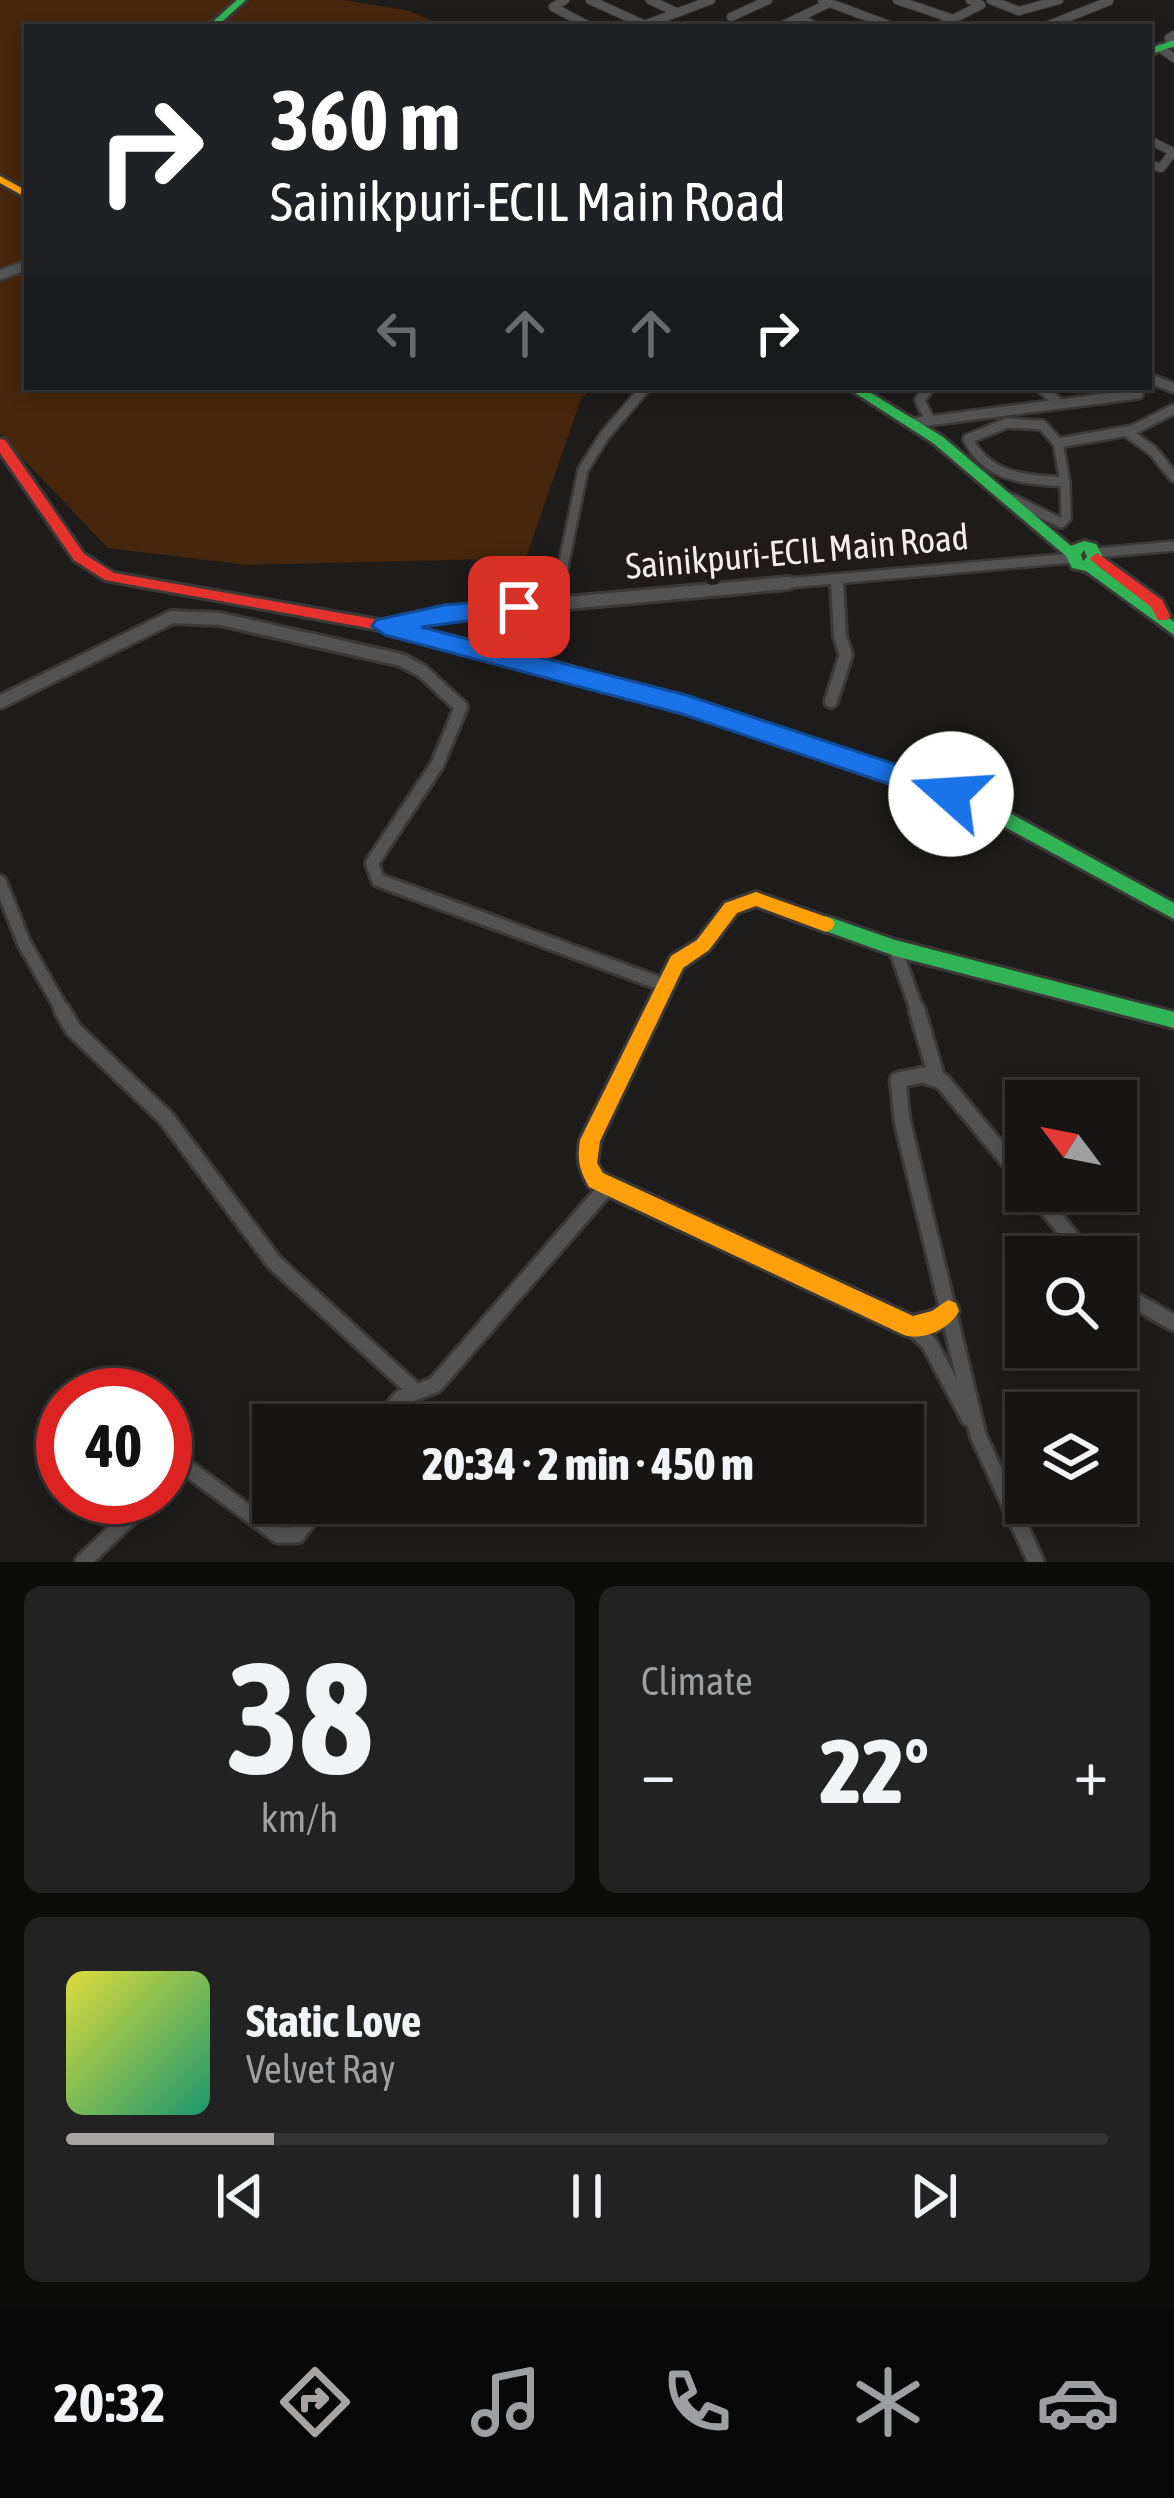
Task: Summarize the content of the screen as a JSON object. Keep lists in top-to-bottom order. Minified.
{"streets":{"street":["Sainikpuri-ECIL Main Road"]},"north":"top left","page":{"turn":["360 m","Sainikpuri-ECIL Main Road"],"limit":"40","trip":"20:34 · 2 min · 450 m","tile":[["38","km/h"],"Climate"],"heat":["−","22°","+"],"song":["Static Love","Velvet Ray"],"tabs":"20:32"}}
